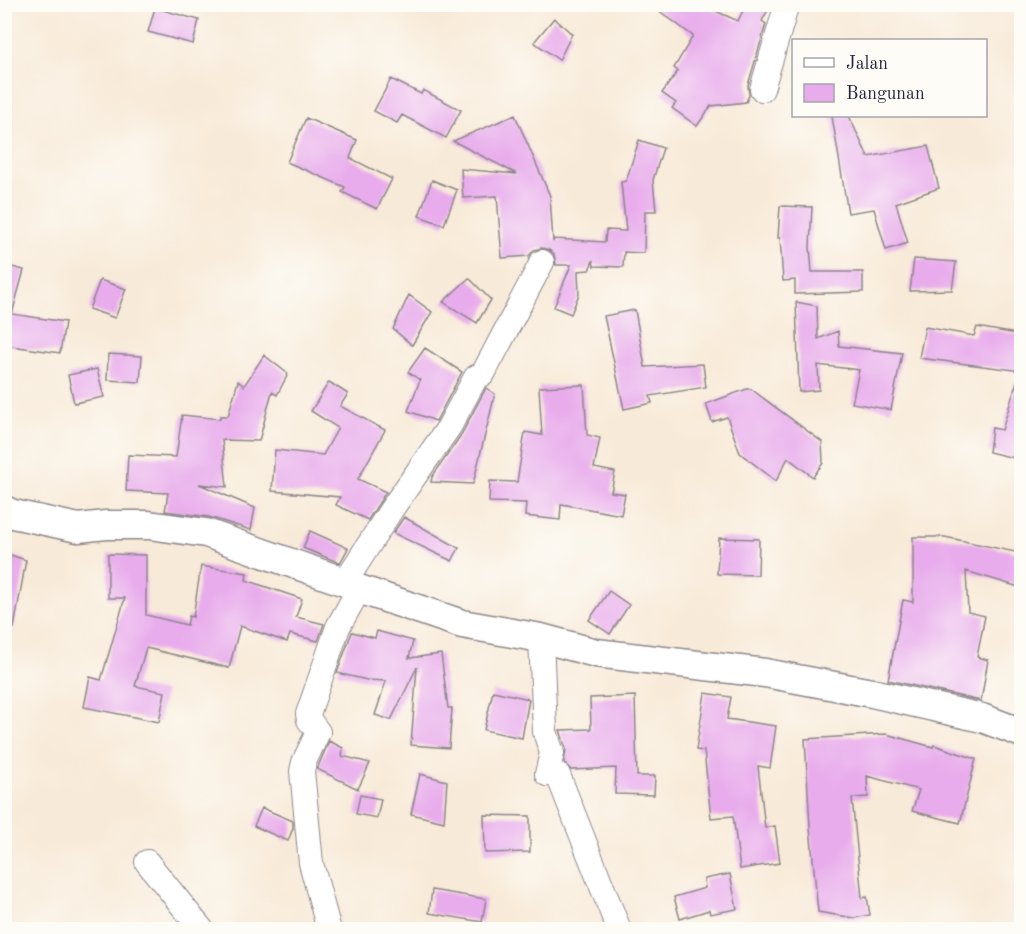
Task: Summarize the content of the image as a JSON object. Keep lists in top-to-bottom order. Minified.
{"legend":["Jalan","Bangunan"]}
